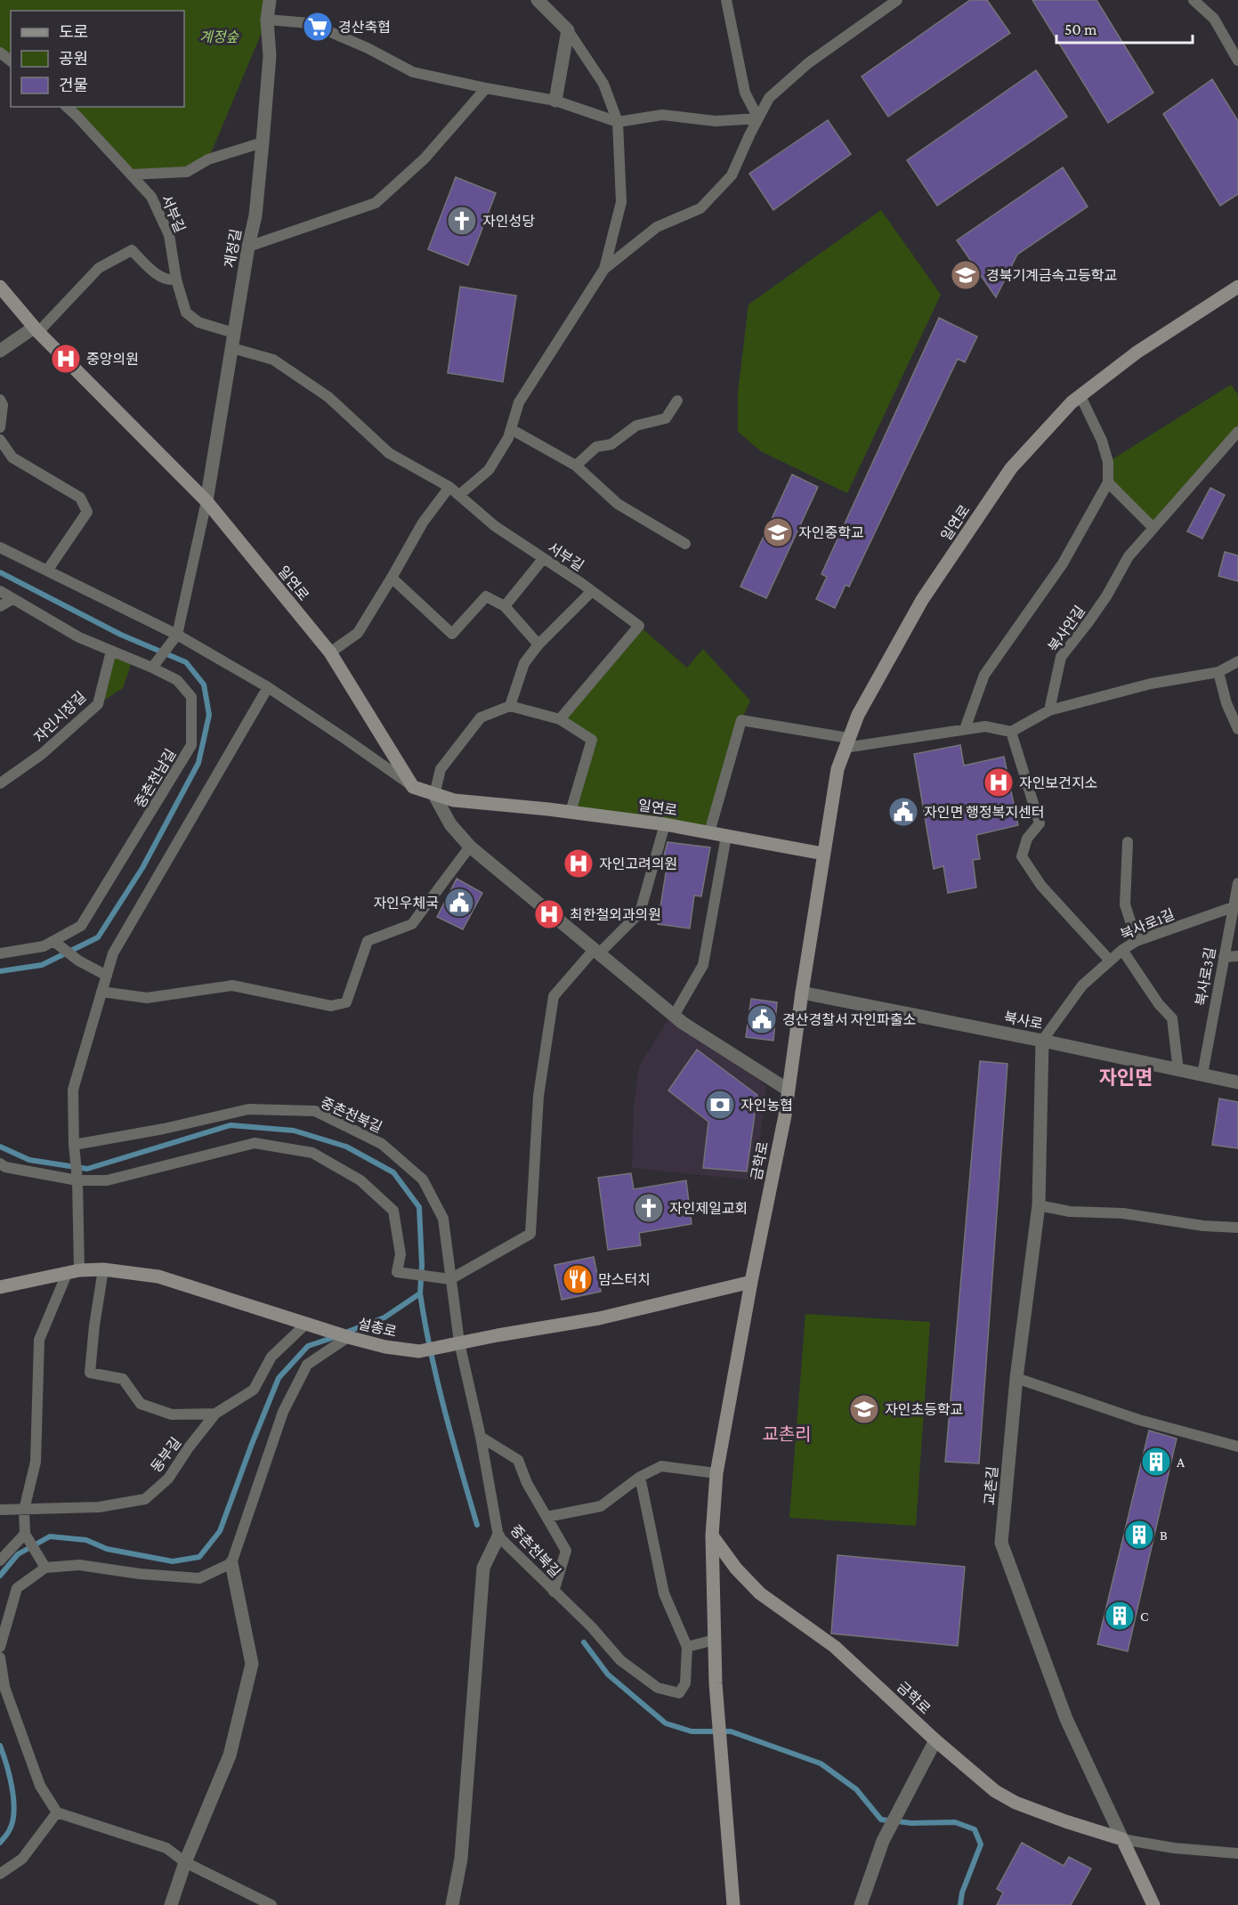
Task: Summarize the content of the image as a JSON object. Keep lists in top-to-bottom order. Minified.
{"streets":{"street":["계정길","일연로","북사로","금학로","설총로","교촌길"],"lane":["서부길","북사안길","자인시장길","중촌천남길","북사로1길","북사로3길","중촌천북길","동부길"]},"crossings":[["서부길","계정길"],["계정길","일연로"],["일연로","금학로"],["자인시장길","중촌천남길"],["북사로1길","북사로3길"],["북사로1길","북사로"],["북사로1길","교촌길"],["북사로3길","북사로"],["북사로","금학로"],["북사로","교촌길"],["중촌천북길","설총로"],["금학로","설총로"],["금학로","교촌길"],["설총로","동부길"]],"districts":["자인면","교촌리"],"parks":["계정숲"],"places":{"supermarket":["경산축협"],"church":["자인성당","자인제일교회"],"school or university":["경북기계금속고등학교","자인중학교","자인초등학교"],"hospital":["중앙의원","자인보건지소","자인고려의원","최한철외과의원"],"public building":["자인면 행정복지센터","자인우체국","경산경찰서 자인파출소"],"bank":["자인농협"],"restaurant":["맘스터치"],"building":["A","B","C"]},"legend":["도로","공원","건물"],"scale_bar":"50 m"}
